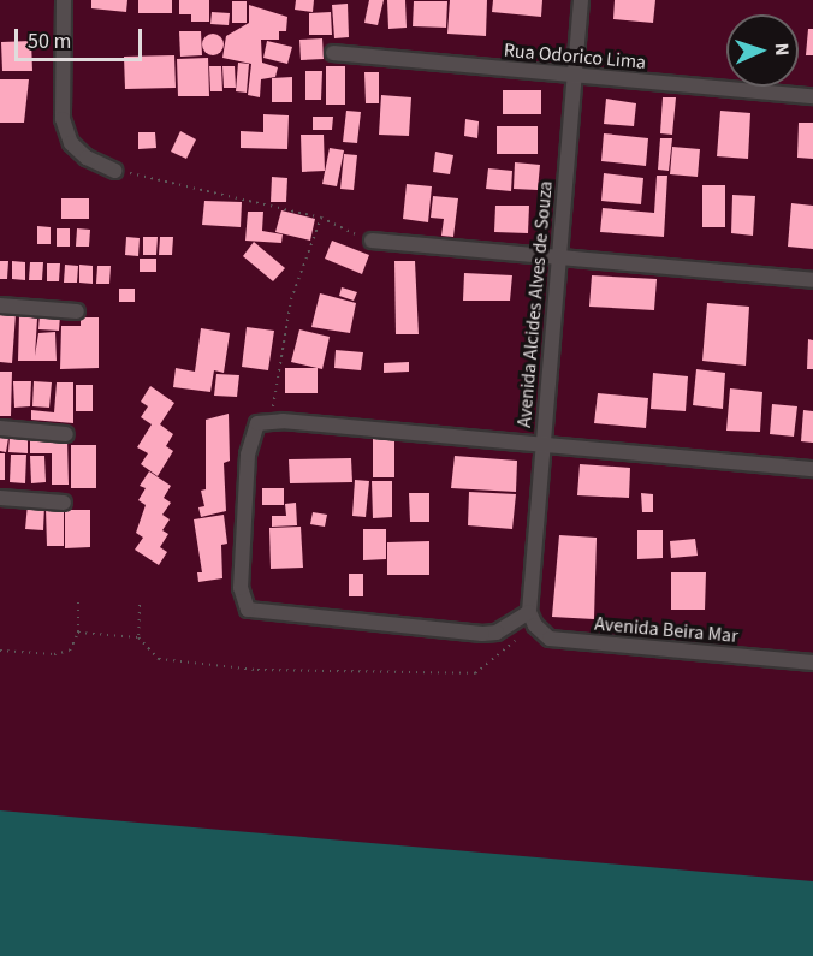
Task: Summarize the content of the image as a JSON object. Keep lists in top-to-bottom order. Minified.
{"streets":{"street":["Rua Odorico Lima","Avenida Alcides Alves de Souza","Avenida Beira Mar"]},"crossings":[["Rua Odorico Lima","Avenida Alcides Alves de Souza"],["Avenida Alcides Alves de Souza","Avenida Beira Mar"]],"scale_bar":"50 m","north":"right"}
